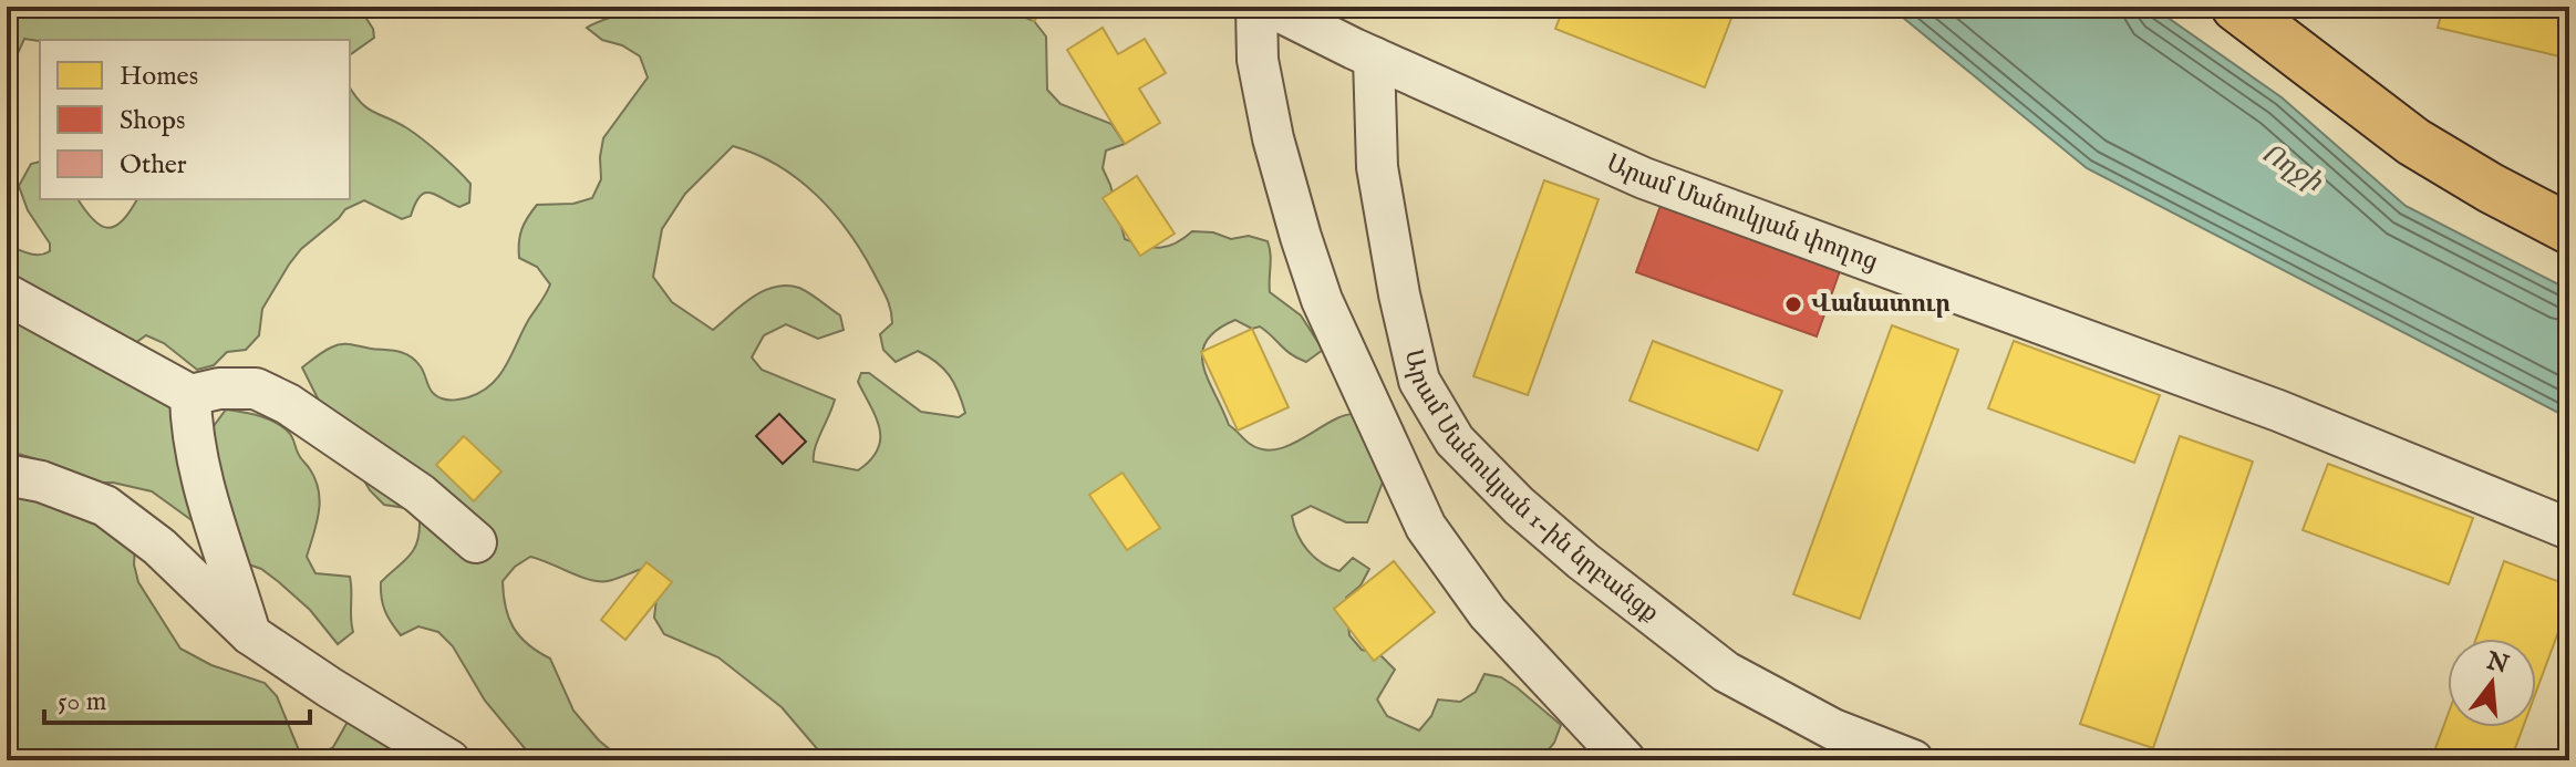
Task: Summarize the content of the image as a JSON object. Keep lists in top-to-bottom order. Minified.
{"streets":{"street":["Արամ Մանուկյան փողոց","Արամ Մանուկյան 1-ին նրբանցք"]},"crossings":[["Արամ Մանուկյան փողոց","Արամ Մանուկյան 1-ին նրբանցք"]],"water":["Ողջի"],"places":["Վանատուր"],"legend":["Homes","Shops","Other"],"scale_bar":"50 m","north":"top"}
